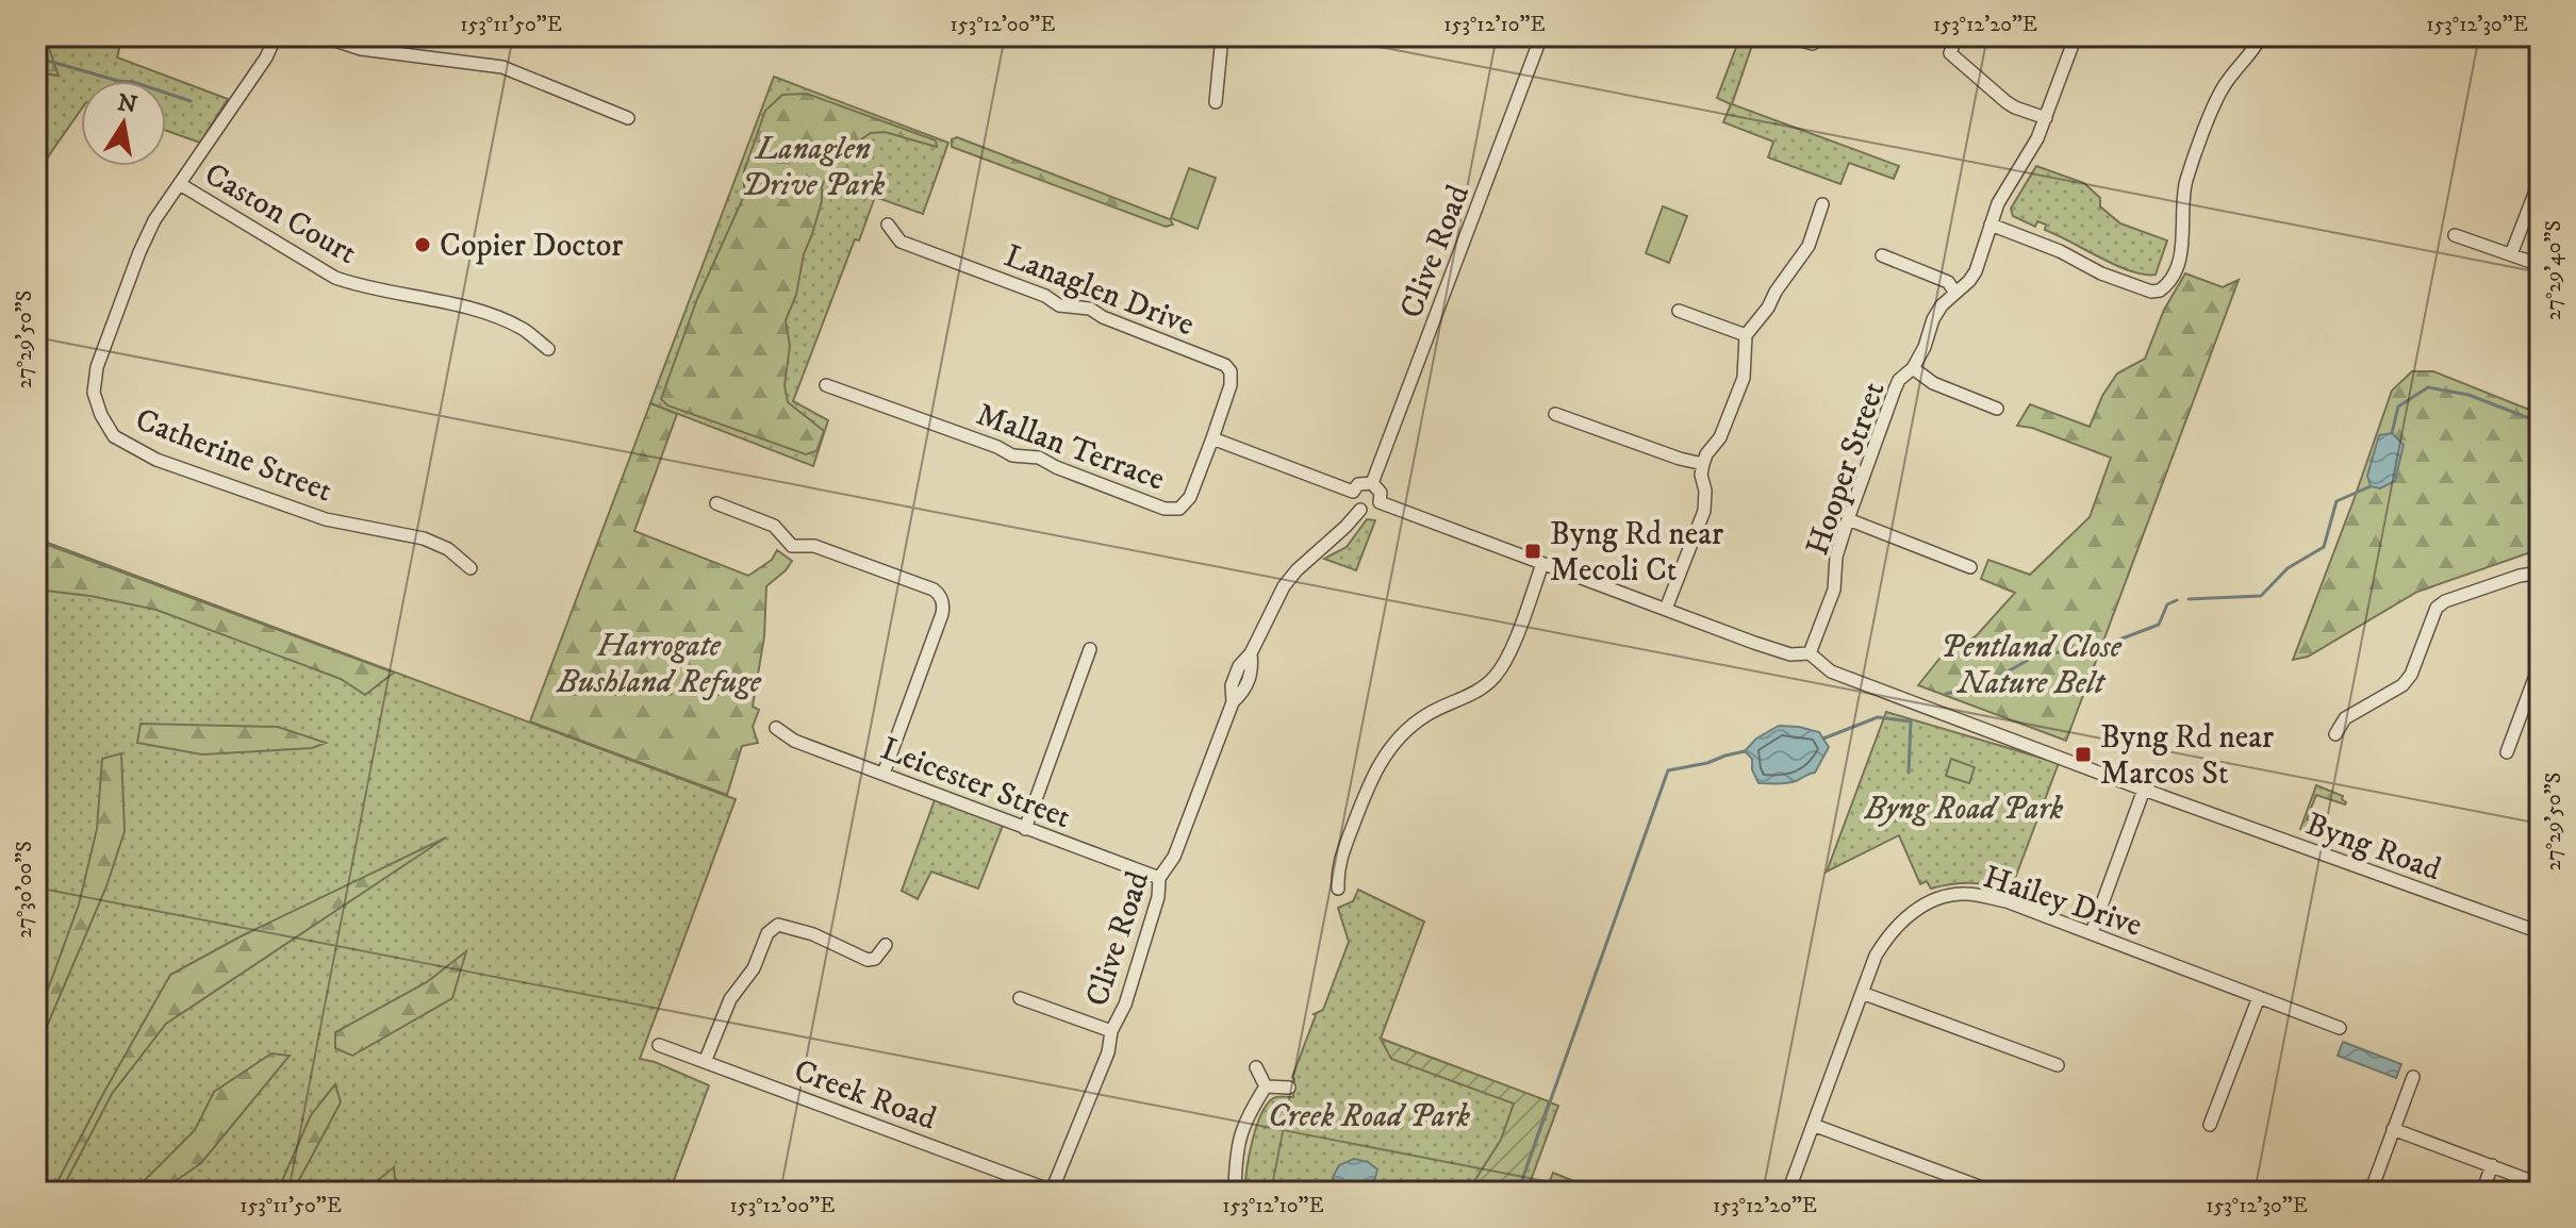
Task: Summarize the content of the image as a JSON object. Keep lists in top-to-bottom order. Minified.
{"streets":{"street":["Caston Court","Clive Road","Lanaglen Drive","Mallan Terrace","Catherine Street","Hooper Street","Leicester Street","Byng Road","Hailey Drive","Creek Road"]},"crossings":[["Caston Court","Catherine Street"],["Clive Road","Leicester Street"],["Clive Road","Byng Road"],["Clive Road","Creek Road"],["Lanaglen Drive","Mallan Terrace"],["Hooper Street","Byng Road"]],"parks":["Lanaglen Drive Park","Harrogate Bushland Refuge","Pentland Close Nature Belt","Byng Road Park","Creek Road Park"],"places":{"other":["Copier Doctor"],"transit":["Byng Rd near Mecoli Ct","Byng Rd near Marcos St"]},"north":"top","coordinates":["153°11'50\"E","153°12'00\"E","153°12'10\"E","153°12'20\"E","153°12'30\"E","27°29'40\"S","27°29'50\"S","27°30'00\"S"]}
